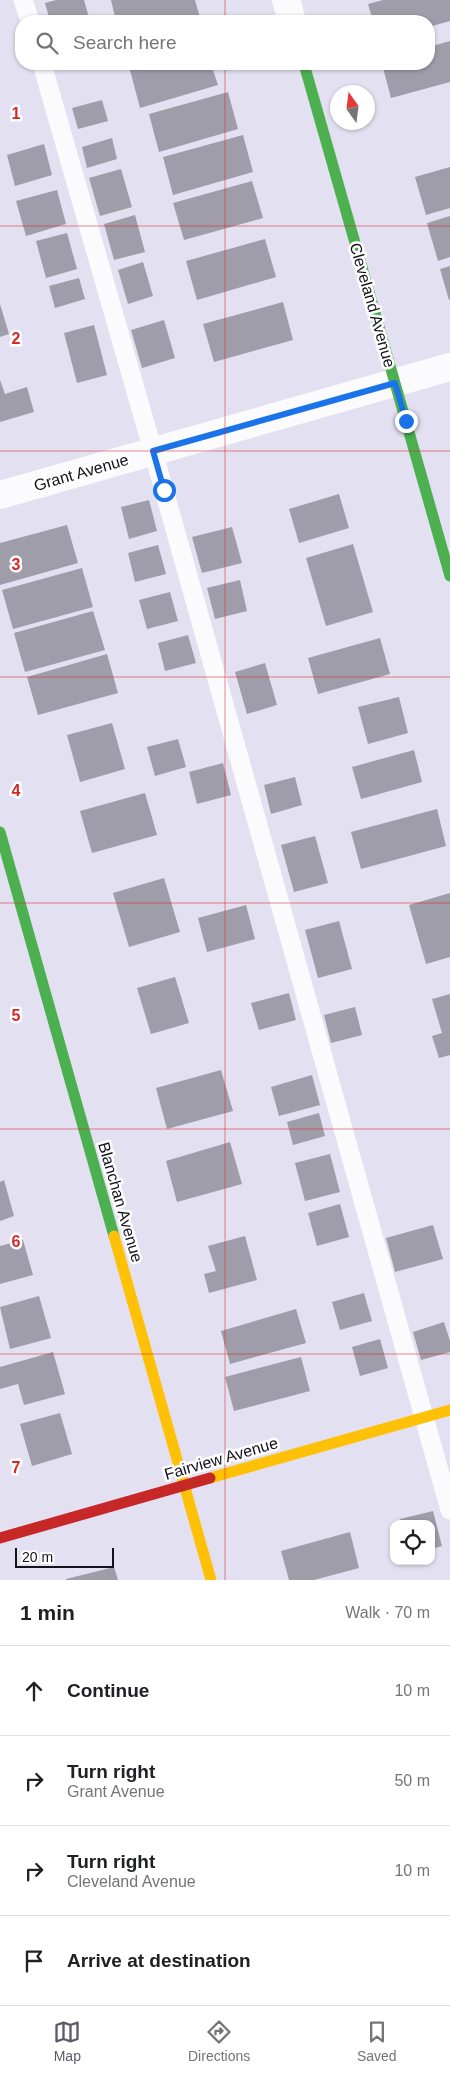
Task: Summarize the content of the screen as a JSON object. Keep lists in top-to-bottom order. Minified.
{"streets":{"street":["Cleveland Avenue","Grant Avenue","Blanchan Avenue","Fairview Avenue"]},"crossings":[["Cleveland Avenue","Grant Avenue"],["Blanchan Avenue","Fairview Avenue"]],"scale_bar":"20 m","north":"top","page":{"search":"Search here","scale":"20 m","heading":["1 min","Walk · 70 m"],"list":[["Continue","10 m"],["Turn right","Grant Avenue","50 m"],["Turn right","Cleveland Avenue","10 m"],"Arrive at destination"],"nav":["Map","Directions","Saved"]},"grid":{"rows":["1","2","3","4","5","6","7"]}}
